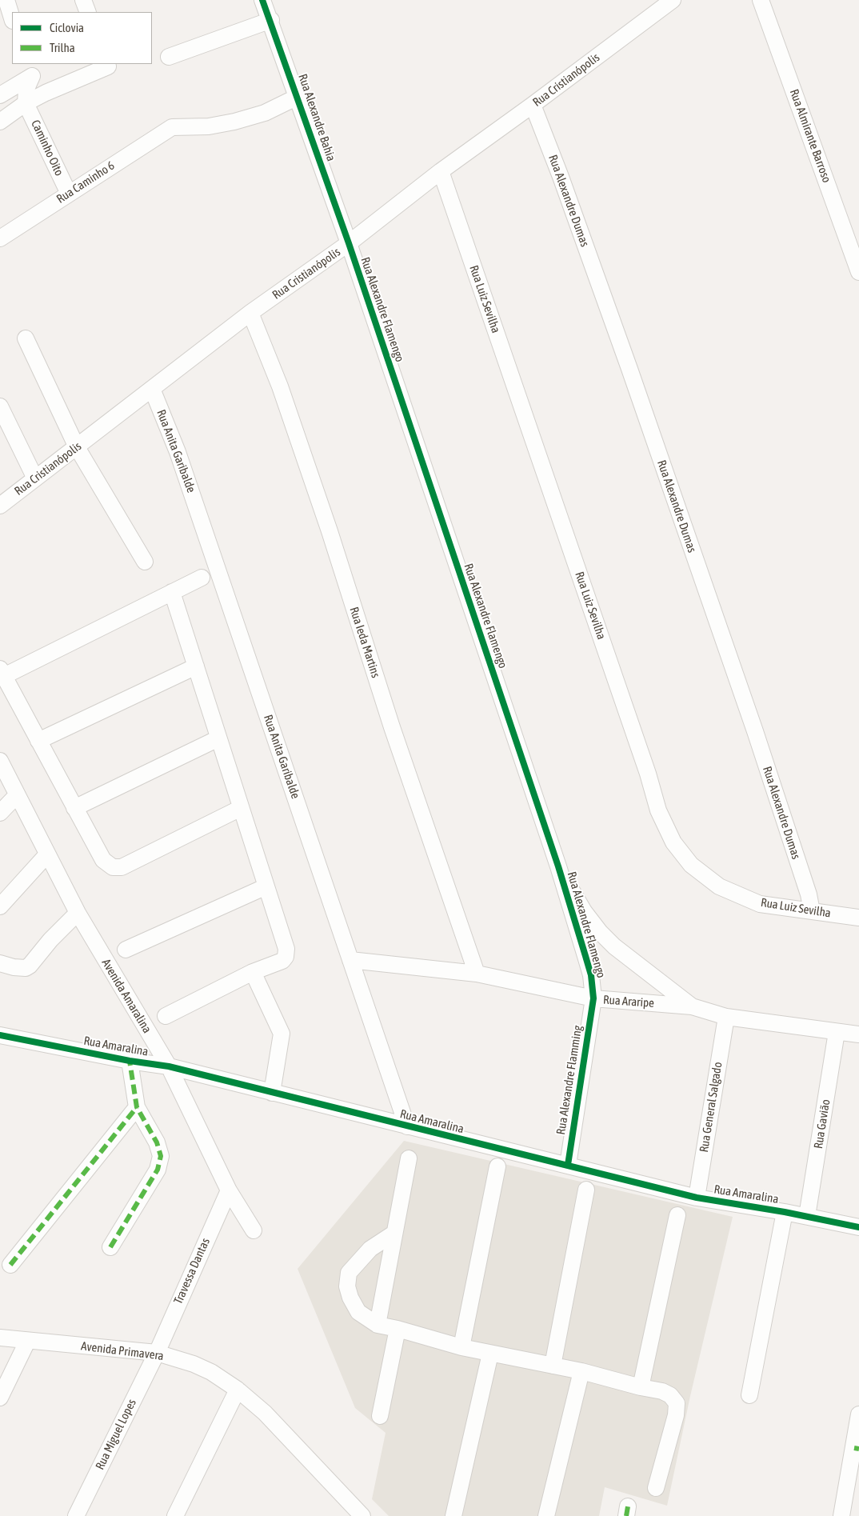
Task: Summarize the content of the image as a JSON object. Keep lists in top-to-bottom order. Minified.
{"streets":{"street":["Rua Cristianópolis","Rua Alexandre Bahia","Rua Almirante Barroso","Caminho Oito","Rua Caminho 6","Rua Alexandre Dumas","Rua Luiz Sevilha","Rua Alexandre Flamengo","Rua Anita Garibalde","Rua Ieda Martins","Avenida Amaralina","Rua Araripe","Rua Amaralina","Rua Alexandre Flamming","Rua General Salgado","Rua Gavião","Travessa Dantas","Avenida Primavera","Rua Miguel Lopes"]},"crossings":[["Rua Cristianópolis","Rua Alexandre Bahia"],["Rua Cristianópolis","Rua Alexandre Dumas"],["Rua Cristianópolis","Rua Luiz Sevilha"],["Rua Cristianópolis","Rua Alexandre Flamengo"],["Rua Cristianópolis","Rua Anita Garibalde"],["Rua Cristianópolis","Rua Ieda Martins"],["Rua Alexandre Bahia","Rua Caminho 6"],["Rua Alexandre Bahia","Rua Alexandre Flamengo"],["Caminho Oito","Rua Caminho 6"],["Rua Alexandre Dumas","Rua Luiz Sevilha"],["Rua Alexandre Flamengo","Rua Araripe"],["Rua Alexandre Flamengo","Rua Alexandre Flamming"],["Rua Anita Garibalde","Rua Araripe"],["Rua Anita Garibalde","Rua Amaralina"],["Rua Ieda Martins","Rua Araripe"],["Avenida Amaralina","Rua Amaralina"],["Avenida Amaralina","Travessa Dantas"],["Rua Araripe","Rua Alexandre Flamming"],["Rua Araripe","Rua General Salgado"],["Rua Araripe","Rua Gavião"],["Rua Amaralina","Rua Alexandre Flamming"],["Rua Amaralina","Rua General Salgado"],["Rua Amaralina","Rua Gavião"],["Travessa Dantas","Avenida Primavera"],["Travessa Dantas","Rua Miguel Lopes"],["Avenida Primavera","Rua Miguel Lopes"]],"legend":["Ciclovia","Trilha"]}
